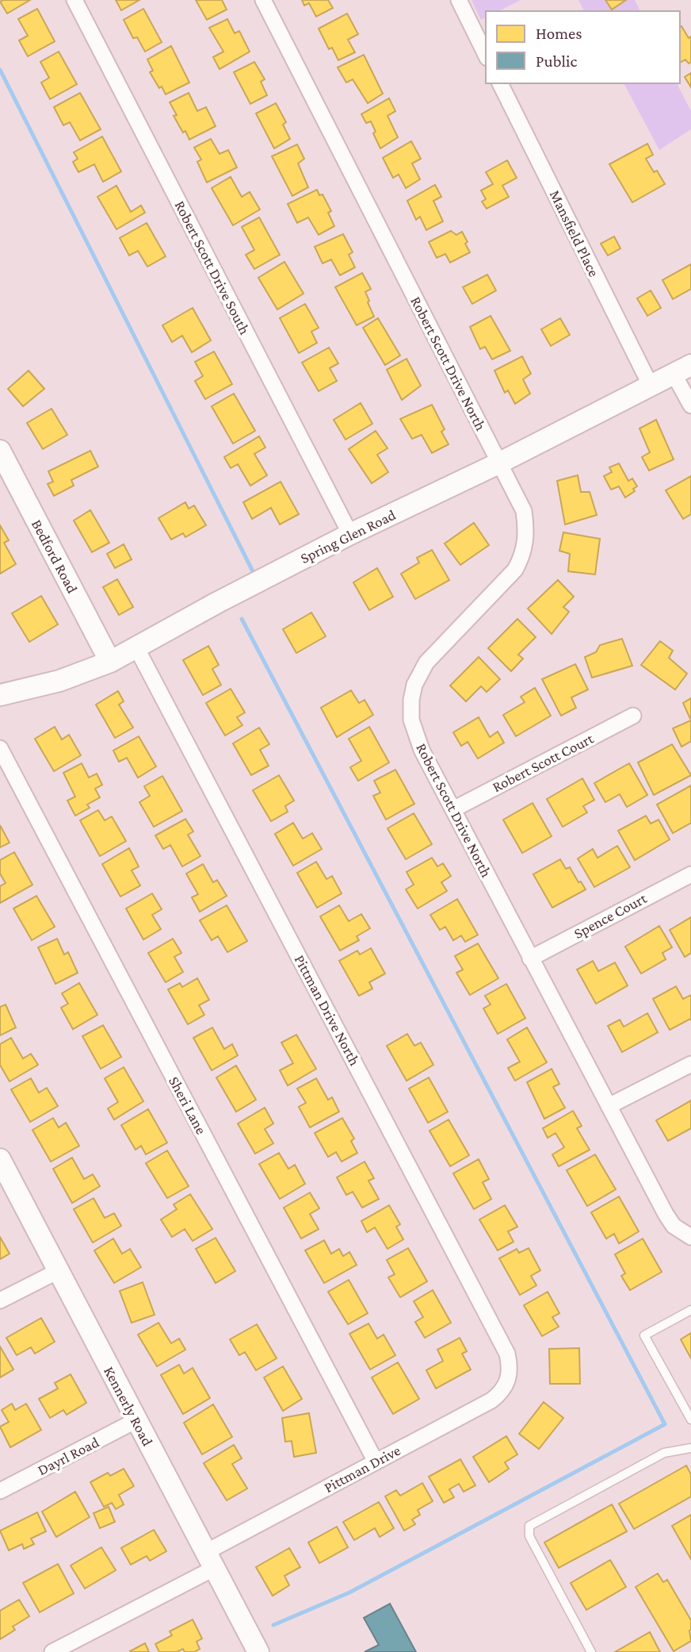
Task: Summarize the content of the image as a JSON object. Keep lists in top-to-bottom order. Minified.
{"streets":{"street":["Mansfield Place","Robert Scott Drive South","Robert Scott Drive North","Spring Glen Road","Bedford Road","Robert Scott Court","Spence Court","Pittman Drive North","Sheri Lane","Kennerly Road","Dayrl Road","Pittman Drive"]},"crossings":[["Mansfield Place","Spring Glen Road"],["Robert Scott Drive South","Spring Glen Road"],["Robert Scott Drive North","Spring Glen Road"],["Robert Scott Drive North","Robert Scott Court"],["Robert Scott Drive North","Spence Court"],["Spring Glen Road","Bedford Road"],["Spring Glen Road","Pittman Drive North"],["Pittman Drive North","Pittman Drive"],["Sheri Lane","Pittman Drive"],["Kennerly Road","Dayrl Road"],["Kennerly Road","Pittman Drive"]],"legend":["Homes","Public"]}
